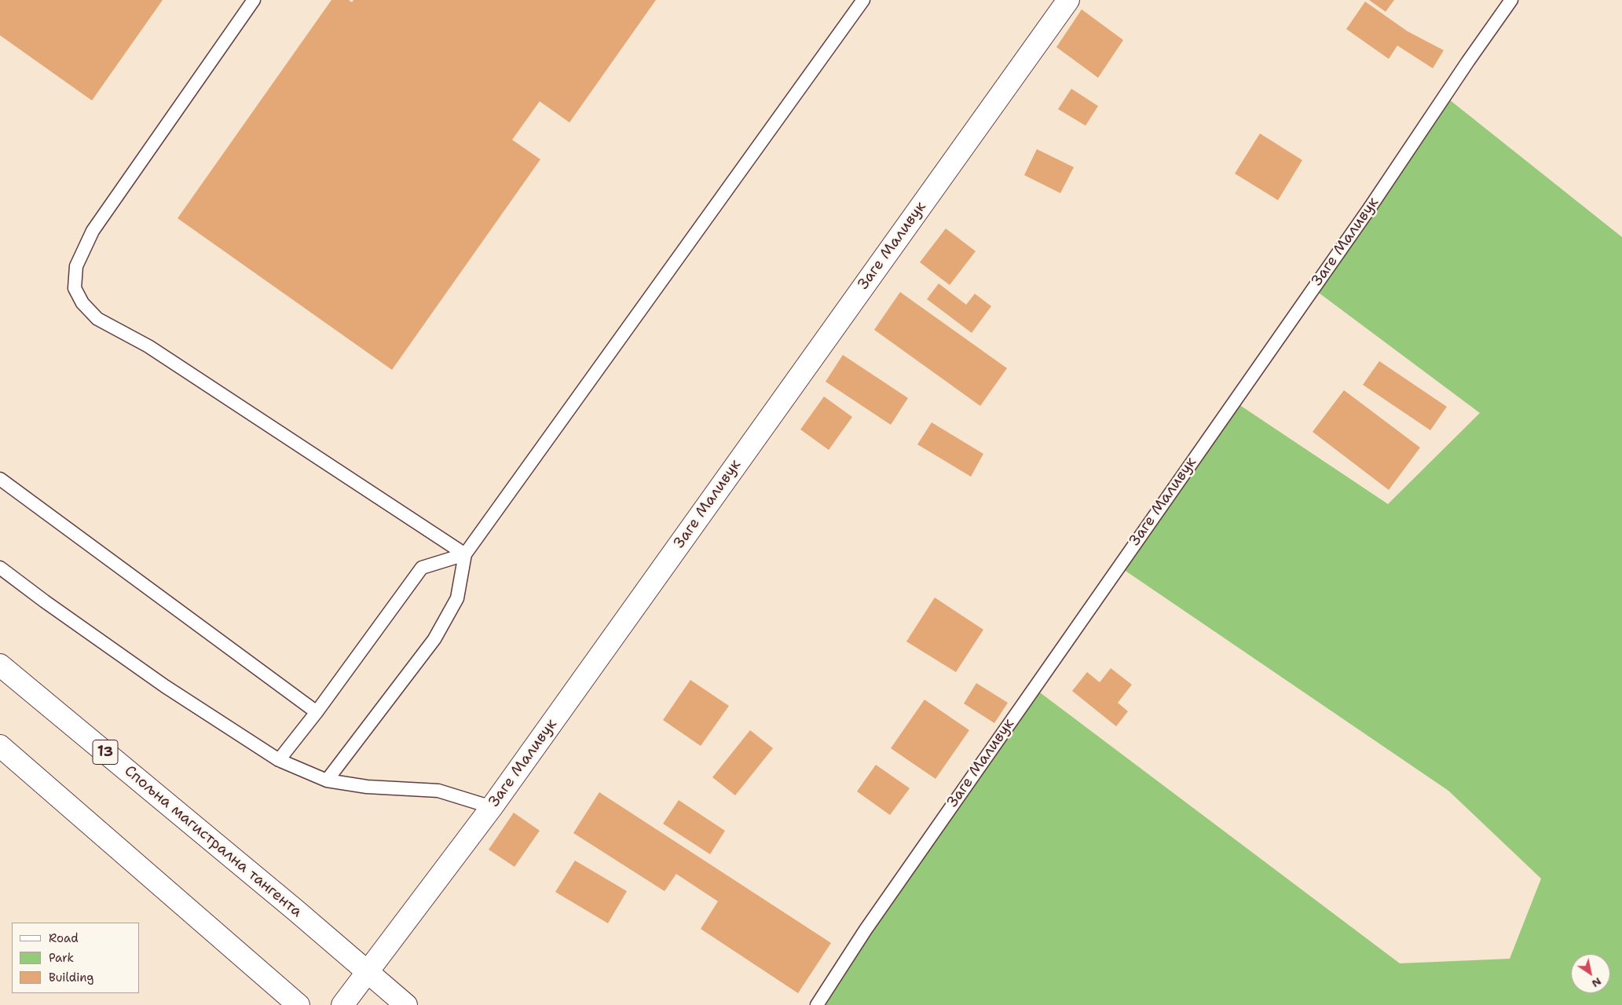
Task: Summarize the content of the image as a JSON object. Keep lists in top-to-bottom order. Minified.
{"streets":{"main road":["Заге Маливук","13","Спољна магистрална тангента"]},"crossings":[["Заге Маливук","Спољна магистрална тангента"]],"legend":["Road","Park","Building"],"north":"bottom right"}
